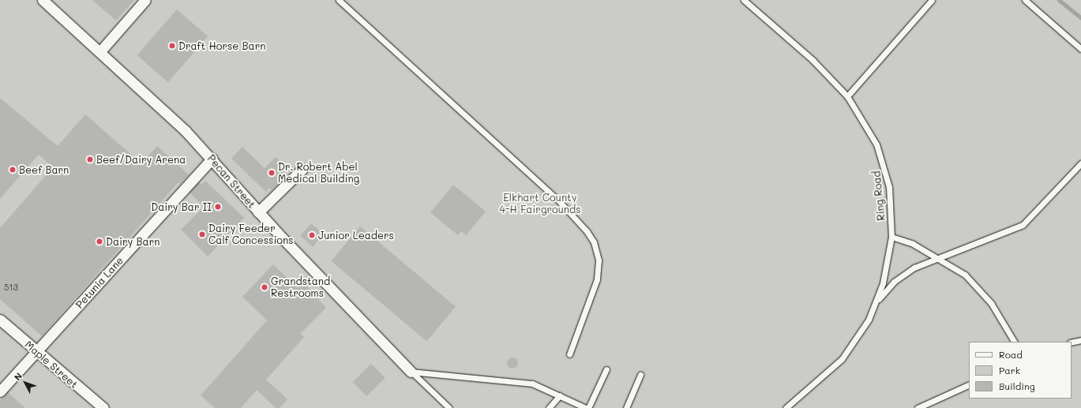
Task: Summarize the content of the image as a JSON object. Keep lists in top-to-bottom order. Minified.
{"streets":{"street":["Pecan Street","Petunia Lane","Maple Street"],"lane":["Ring Road"]},"crossings":[["Pecan Street","Petunia Lane"],["Petunia Lane","Maple Street"]],"parks":["Elkhart County 4-H Fairgrounds"],"places":["Draft Horse Barn","Beef/Dairy Arena","Beef Barn","Dr. Robert Abel Medical Building","Dairy Bar II","Dairy Feeder Calf Concessions","Junior Leaders","Dairy Barn","Grandstand Restrooms"],"house_numbers":["513"],"legend":["Road","Park","Building"],"north":"top left"}
